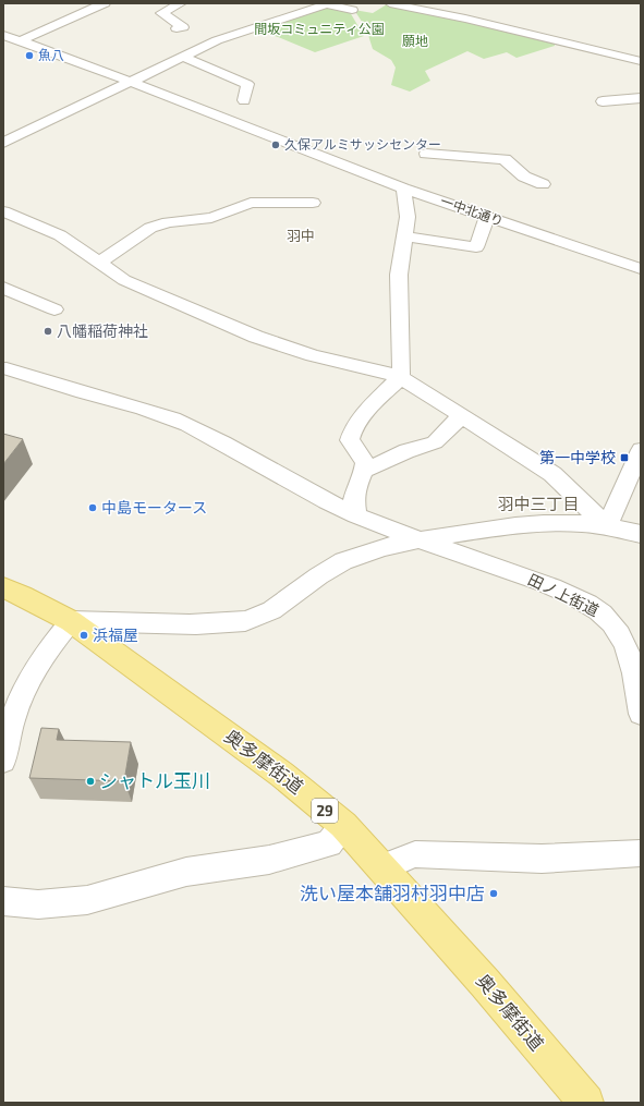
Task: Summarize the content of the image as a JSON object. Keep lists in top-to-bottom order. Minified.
{"streets":{"main road":["奥多摩街道","29"],"street":["一中北通り","田ノ上街道"]},"districts":["羽中","羽中三丁目"],"parks":["間坂コミュニティ公園","願地"],"places":{"other":["魚八","久保アルミサッシセンター","八幡稲荷神社","中島モータース","浜福屋","シャトル玉川","洗い屋本舗羽村羽中店"],"transit":["第一中学校"]}}
